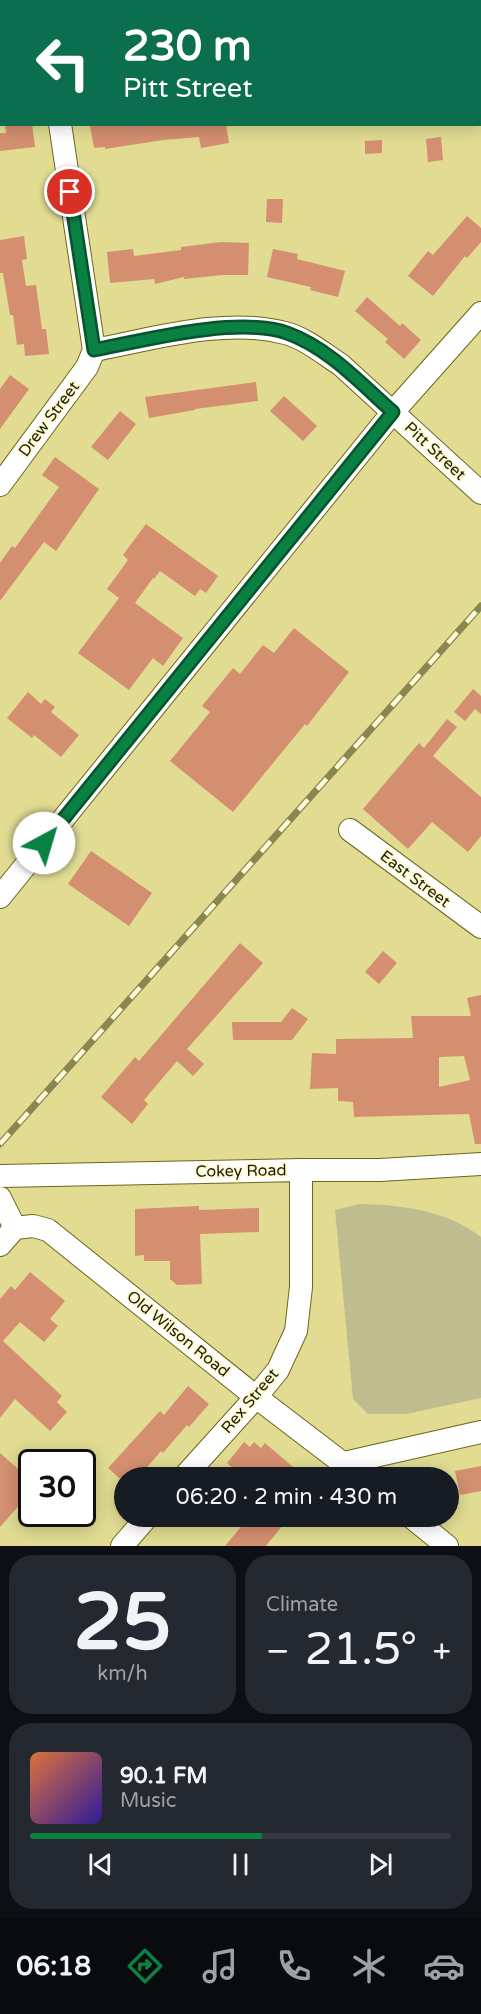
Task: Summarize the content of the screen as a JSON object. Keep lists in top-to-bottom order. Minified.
{"streets":{"street":["Drew Street","Pitt Street","East Street","Cokey Road","Old Wilson Road","Rex Street"]},"crossings":[["Drew Street","Pitt Street"],["Cokey Road","Rex Street"],["Old Wilson Road","Rex Street"]],"page":{"turn":["230 m","Pitt Street"],"limit":"30","trip":"06:20 · 2 min · 430 m","tile":[["25","km/h"],"Climate"],"heat":["−","21.5°","+"],"song":["90.1 FM","Music"],"tabs":"06:18"}}
